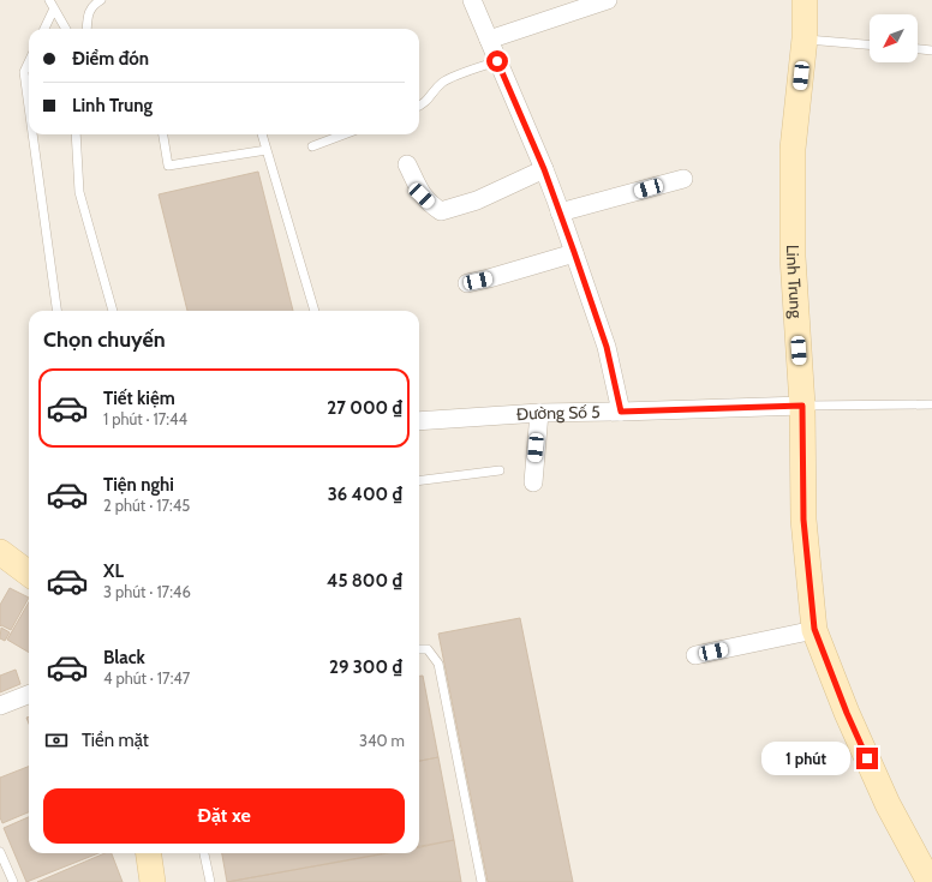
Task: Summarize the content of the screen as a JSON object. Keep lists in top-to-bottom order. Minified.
{"streets":{"street":["Linh Trung","Đường Số 5"]},"crossings":[["Linh Trung","Đường Số 5"]],"north":"bottom left","page":{"banner":["Điểm đón","Linh Trung"],"heading":"Chọn chuyến","list":[{"name":"Tiết kiệm","note":"1 phút · 17:44","value":"27 000 ₫"},{"name":"Tiện nghi","note":"2 phút · 17:45","value":"36 400 ₫"},{"name":"XL","note":"3 phút · 17:46","value":"45 800 ₫"},{"name":"Black","note":"4 phút · 17:47","value":"29 300 ₫"}],"pay":["Tiền mặt","340 m"],"bubble":"1 phút","buttons":"Đặt xe"}}
